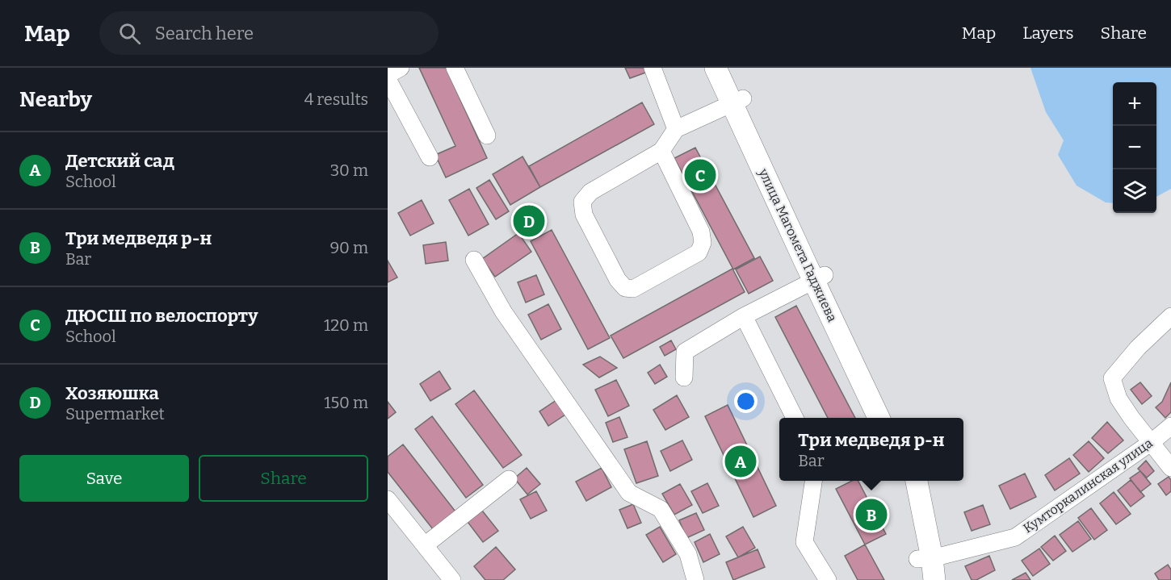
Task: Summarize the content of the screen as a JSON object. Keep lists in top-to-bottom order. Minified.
{"streets":{"main road":["улица Магомета Гаджиева"],"street":["Кумторкалинская улица"]},"page":{"header":"Map","search":"Search here","nav":["Map","Layers","Share"],"heading":["Nearby","4 results"],"map_buttons":["+","−"],"list":[{"mark":"A","name":"Детский сад","note":"School","value":"30 m"},{"mark":"B","name":"Три медведя р-н","note":"Bar","value":"90 m"},{"mark":"C","name":"ДЮСШ по велоспорту","note":"School","value":"120 m"},{"mark":"D","name":"Хозяюшка","note":"Supermarket","value":"150 m"}],"pins":["C","D","A","B"],"popup":["Три медведя р-н","Bar"],"buttons":["Save","Share"]}}
